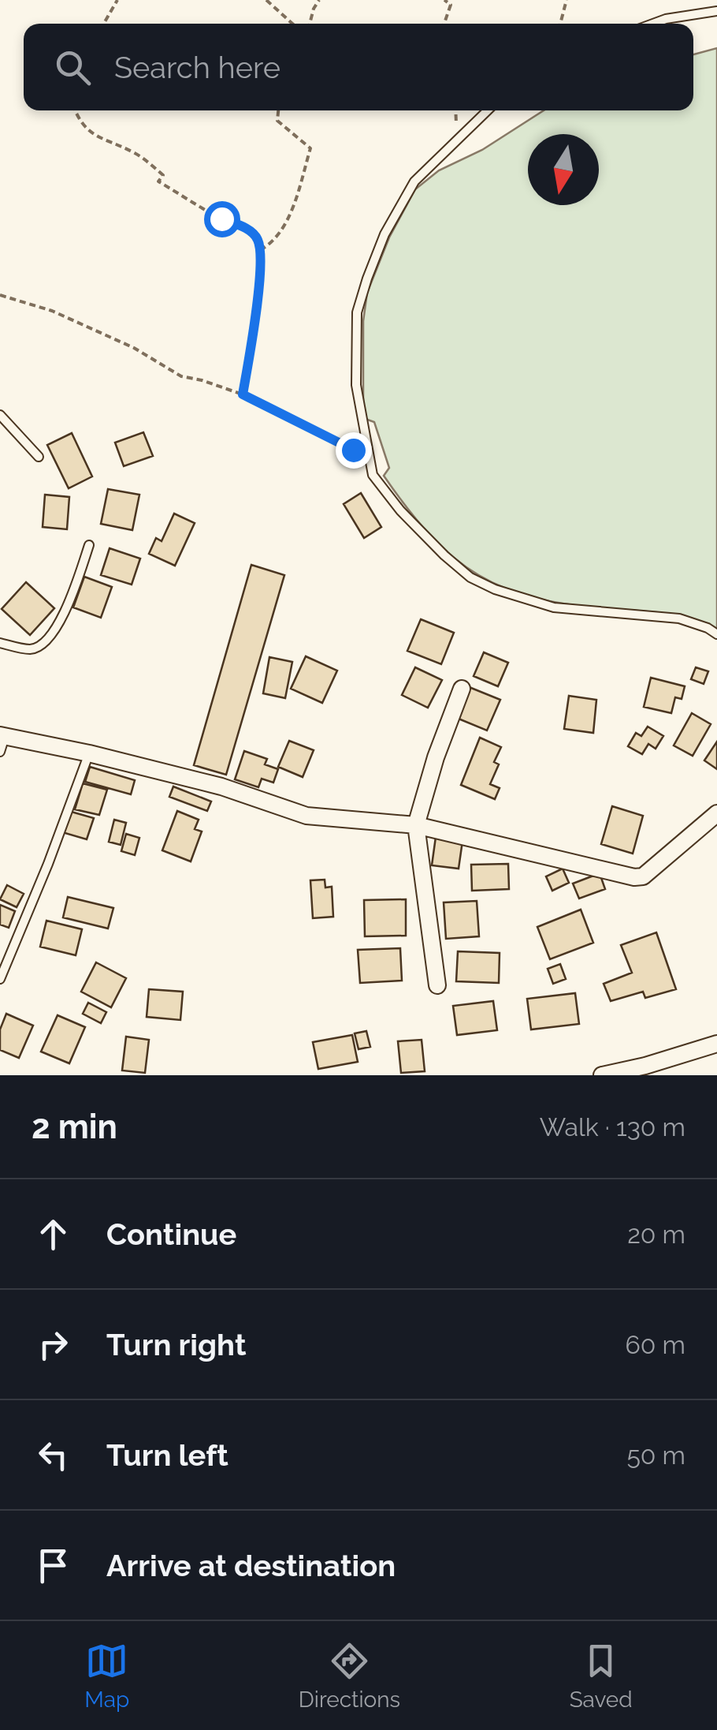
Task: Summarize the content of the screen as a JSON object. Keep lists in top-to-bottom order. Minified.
{"north":"bottom","page":{"search":"Search here","heading":["2 min","Walk · 130 m"],"list":[["Continue","20 m"],["Turn right","60 m"],["Turn left","50 m"],"Arrive at destination"],"nav":["Map","Directions","Saved"]}}
